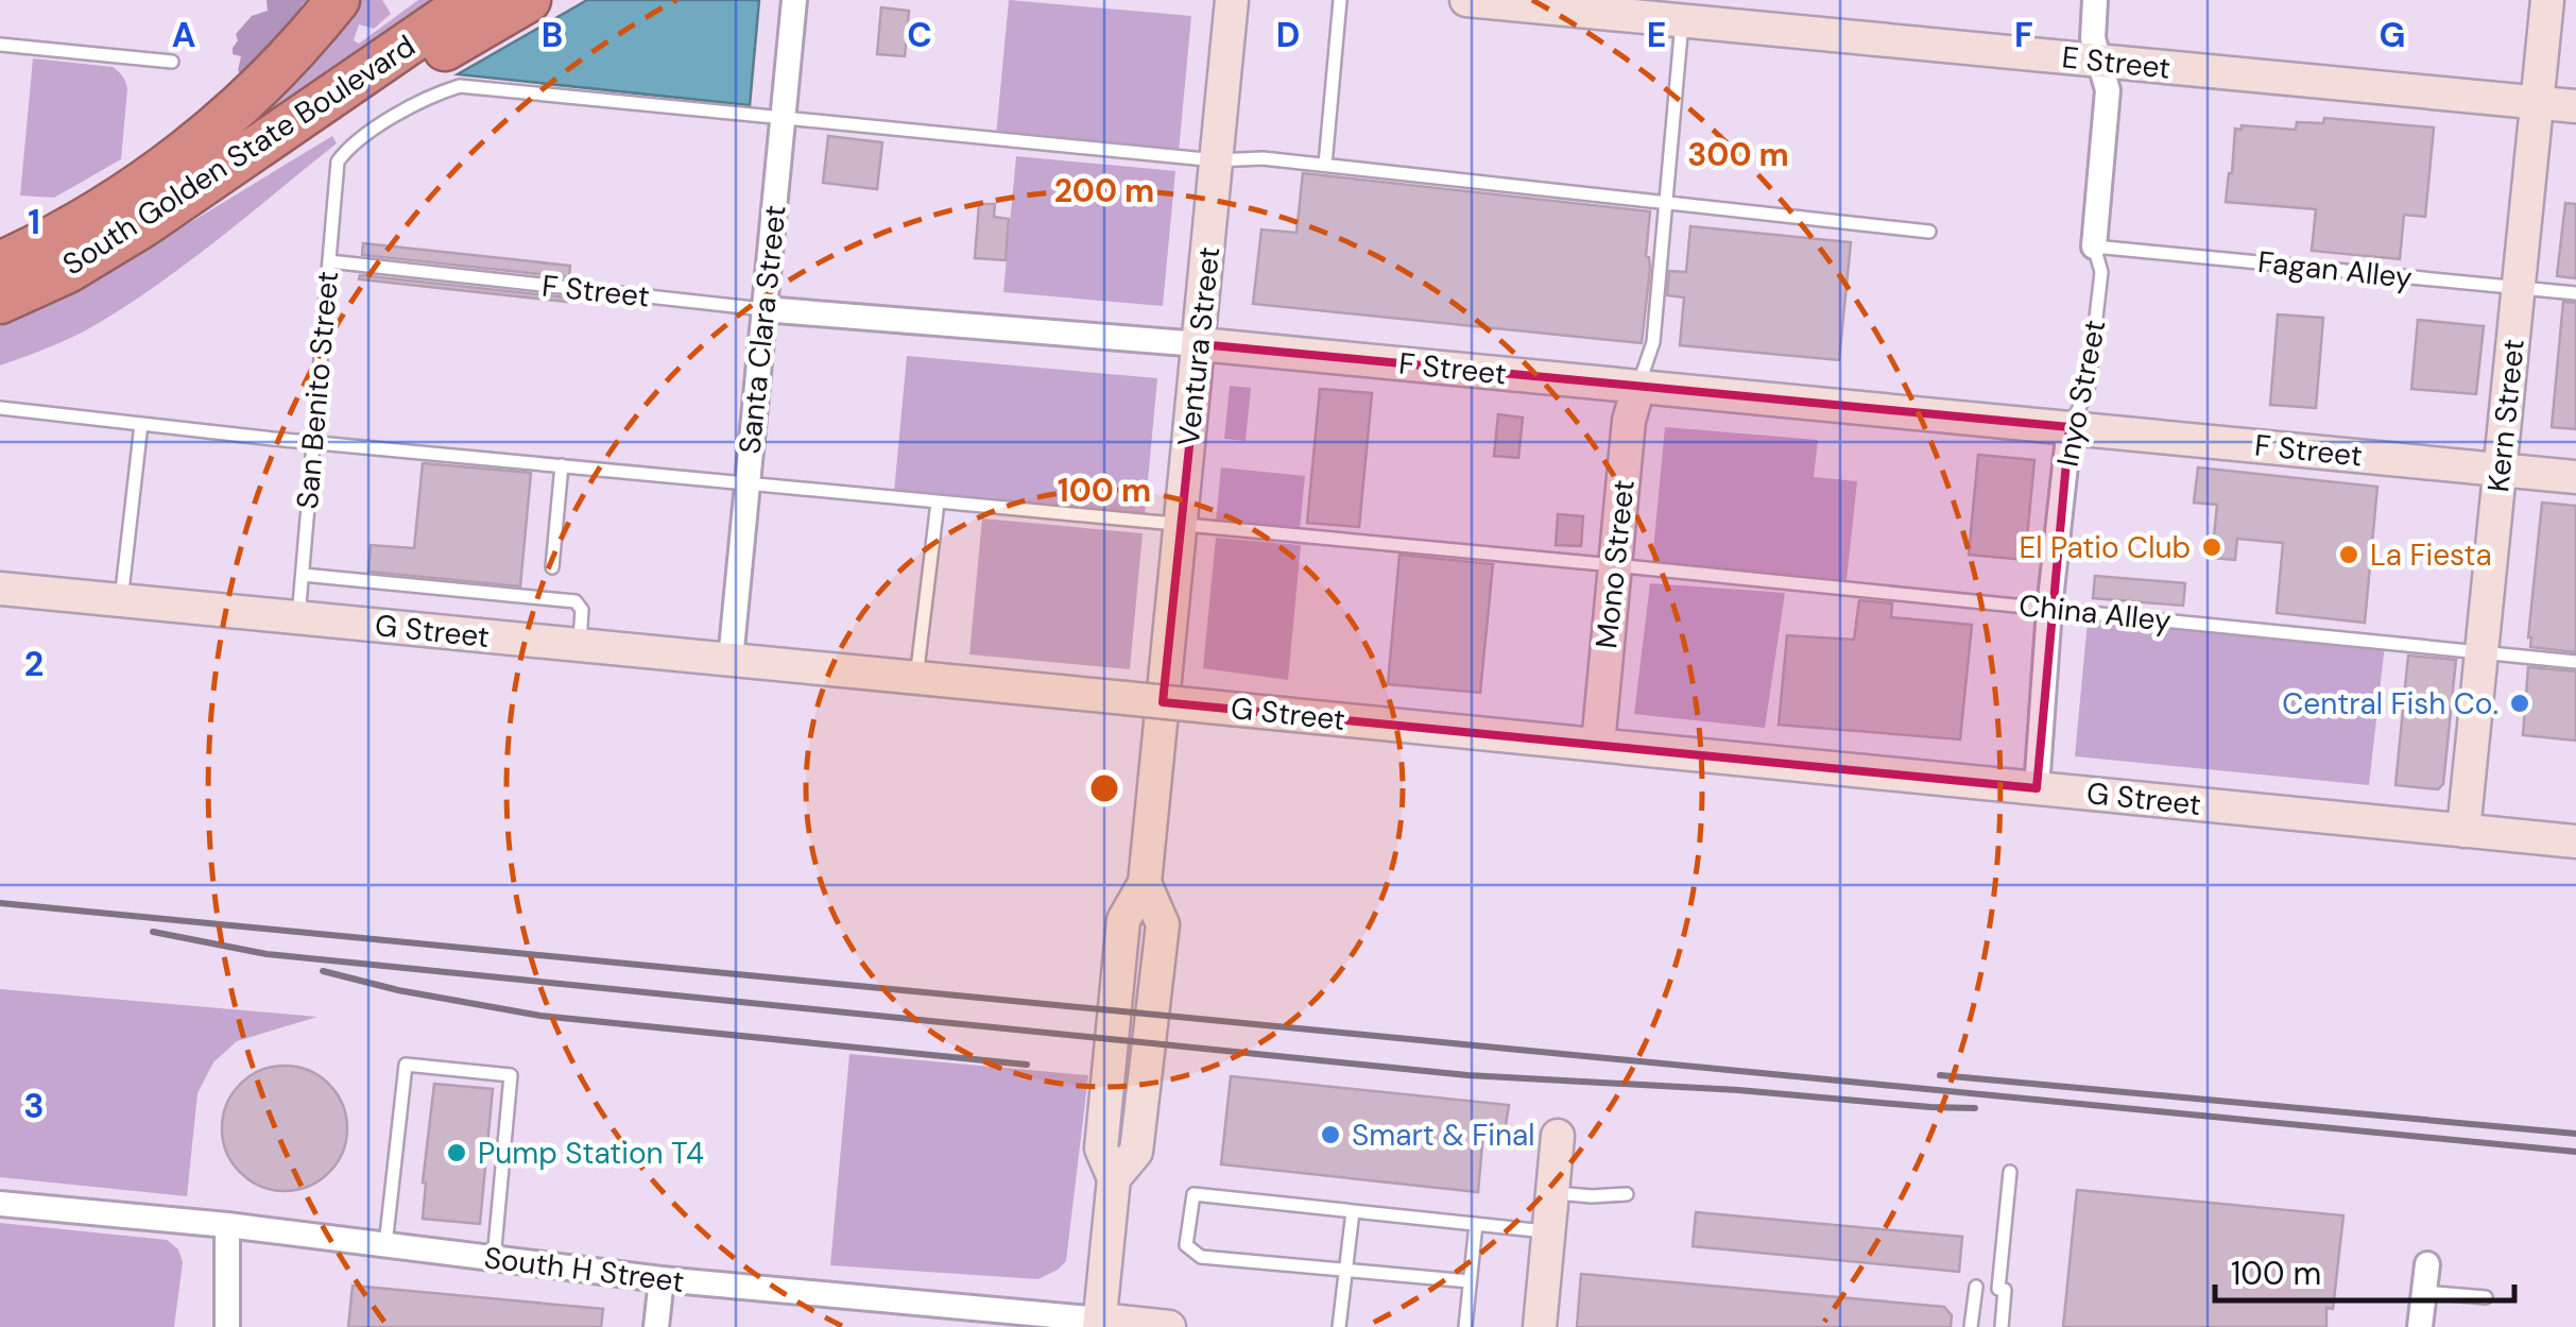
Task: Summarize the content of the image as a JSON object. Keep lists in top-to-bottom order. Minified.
{"streets":{"highway":["South Golden State Boulevard"],"street":["E Street","F Street","Santa Clara Street","Ventura Street","Inyo Street","Kern Street","Mono Street","G Street","South H Street"],"lane":["Fagan Alley","San Benito Street","China Alley"]},"crossings":[["E Street","Inyo Street"],["E Street","Kern Street"],["Fagan Alley","Inyo Street"],["Fagan Alley","Kern Street"],["F Street","Santa Clara Street"],["F Street","Ventura Street"],["F Street","San Benito Street"],["F Street","Inyo Street"],["F Street","Kern Street"],["F Street","Mono Street"],["Santa Clara Street","San Benito Street"],["Santa Clara Street","China Alley"],["Santa Clara Street","G Street"],["Ventura Street","China Alley"],["Ventura Street","South H Street"],["San Benito Street","China Alley"],["San Benito Street","G Street"],["Inyo Street","China Alley"],["Inyo Street","G Street"],["Kern Street","China Alley"],["Kern Street","G Street"],["Mono Street","China Alley"],["Mono Street","G Street"]],"places":["El Patio Club","La Fiesta","Central Fish Co.","Smart & Final","Pump Station T4"],"scale_bar":"100 m","grid":{"columns":["A","B","C","D","E","F","G"],"rows":["1","2","3"]},"rings":["300 m","200 m","100 m"]}
